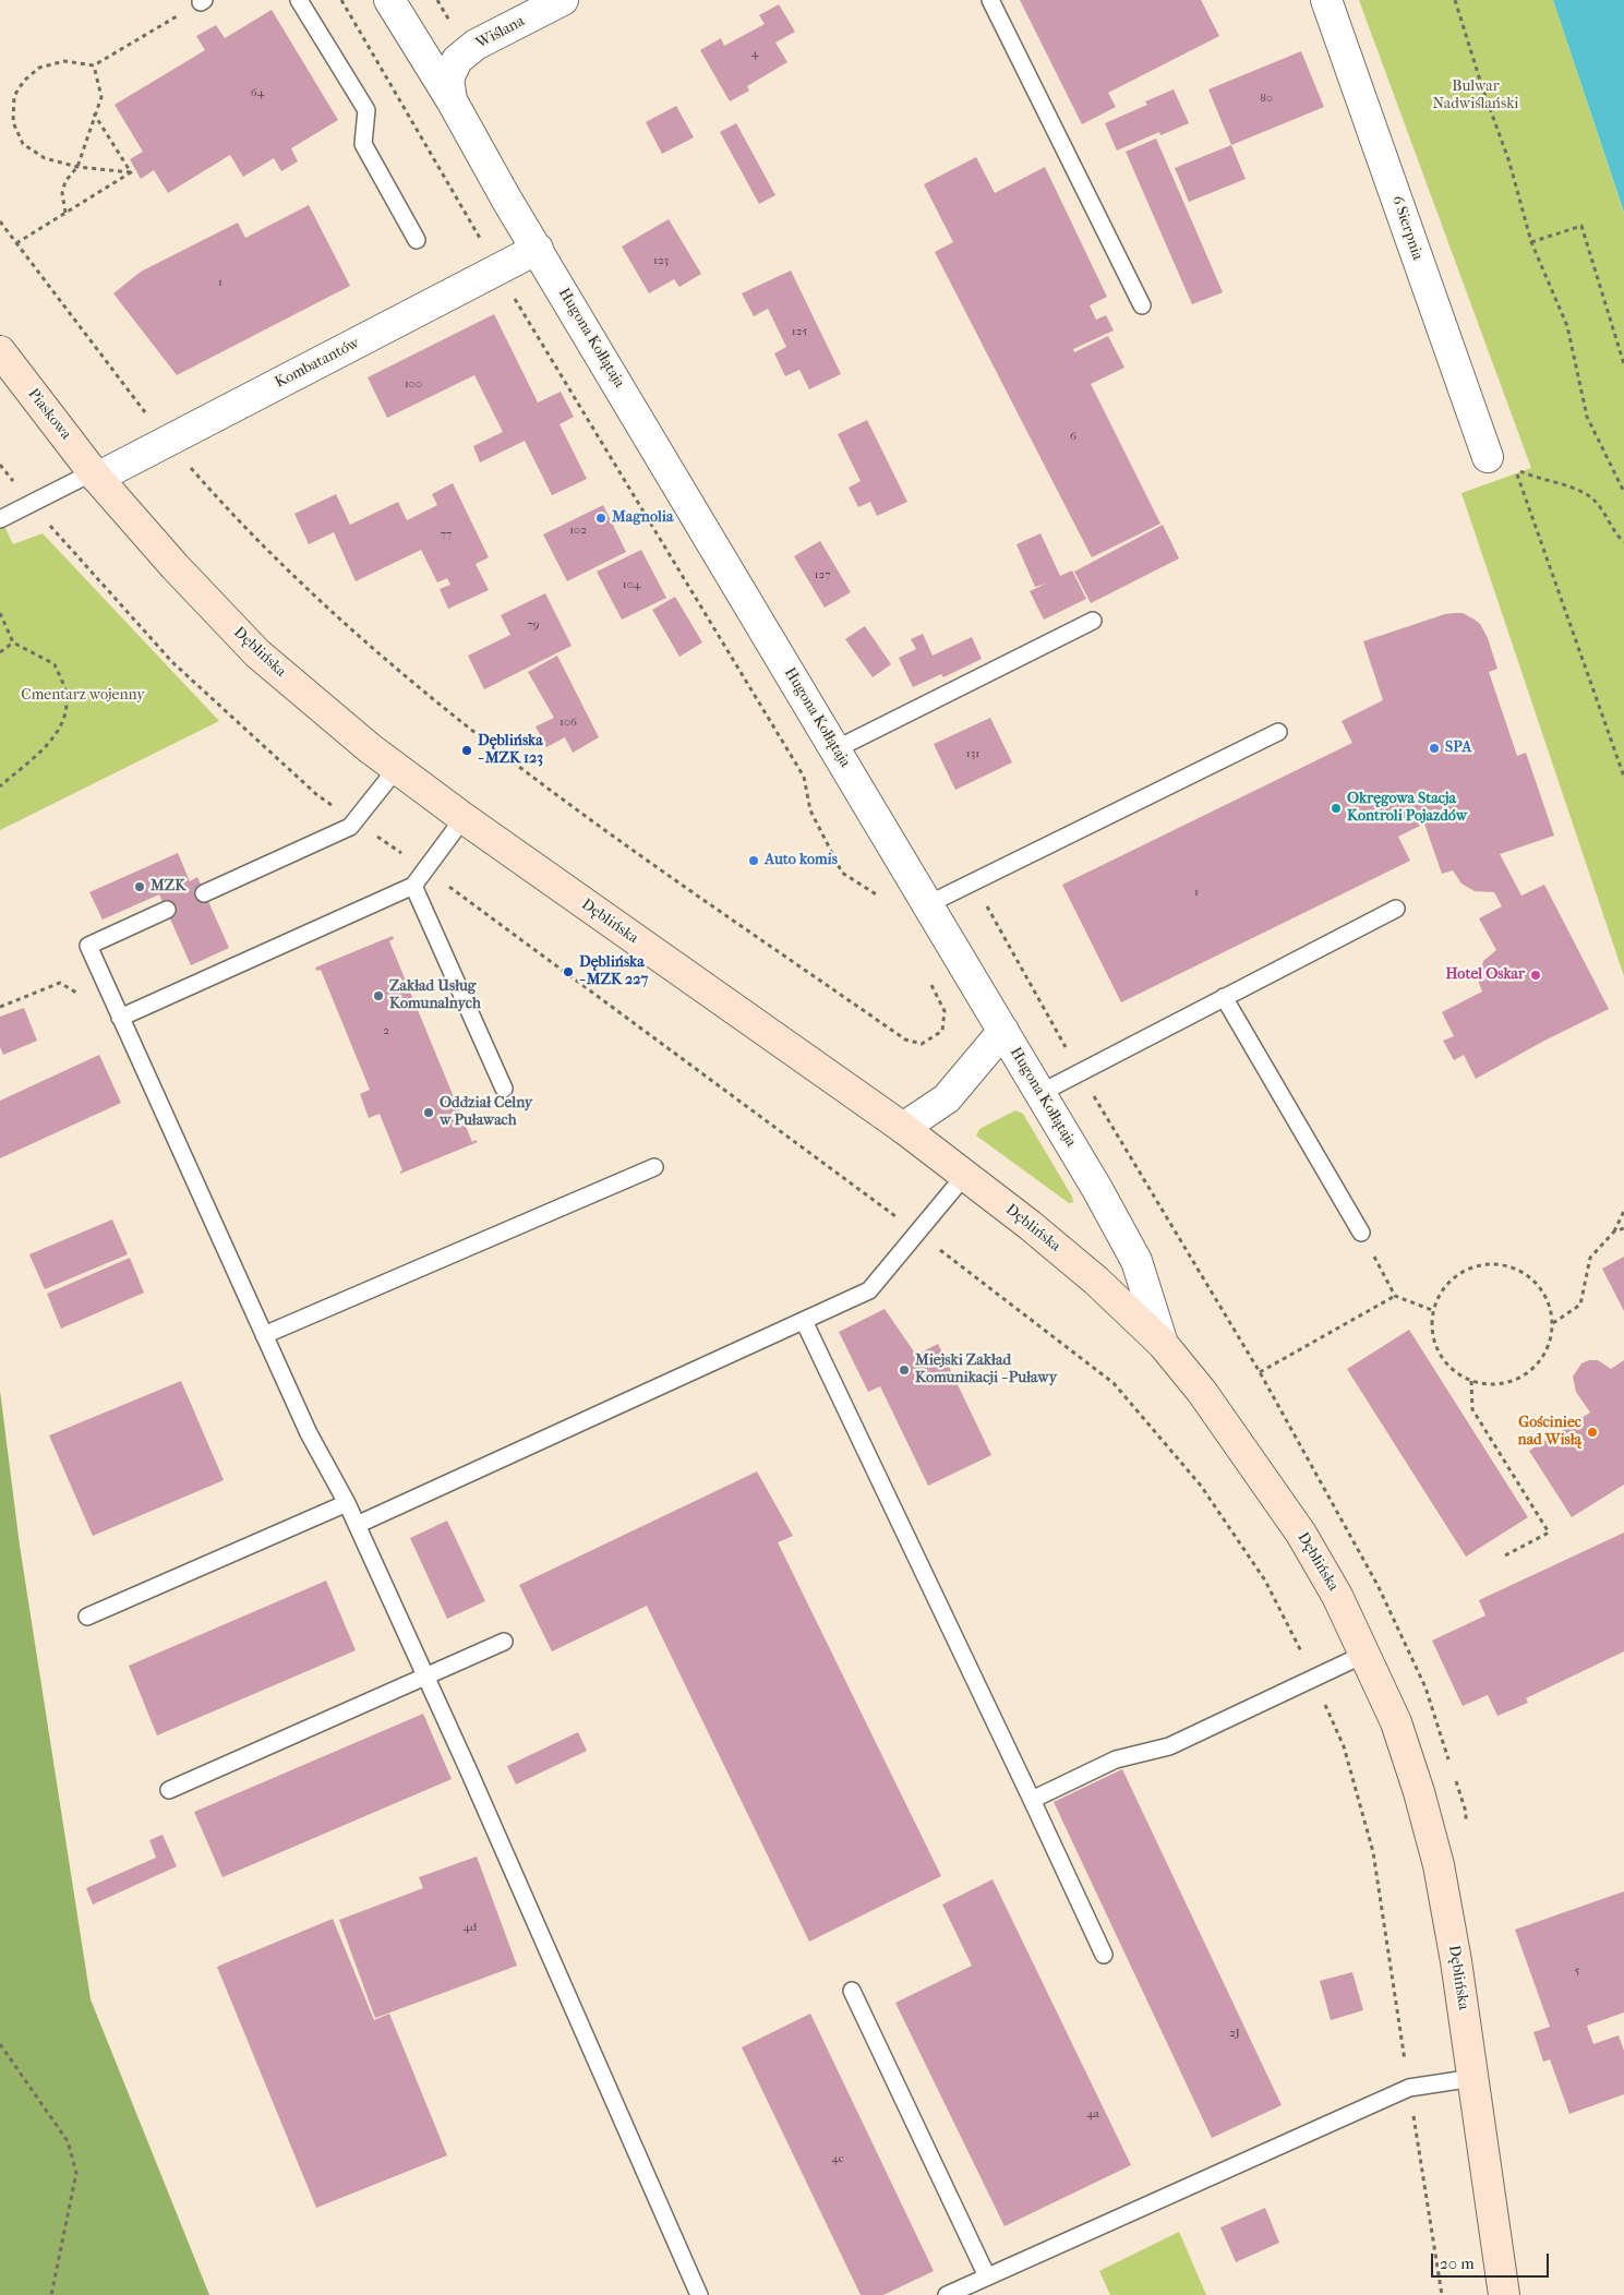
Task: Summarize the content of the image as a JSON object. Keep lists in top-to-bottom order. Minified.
{"streets":{"main road":["Piaskowa","Dęblińska"],"street":["Wiślana","6 Sierpnia","Hugona Kołłątaja","Kombatantów"]},"crossings":[["Wiślana","Hugona Kołłątaja"],["Hugona Kołłątaja","Kombatantów"],["Hugona Kołłątaja","Dęblińska"],["Kombatantów","Piaskowa"],["Kombatantów","Dęblińska"],["Piaskowa","Dęblińska"]],"parks":["Bulwar Nadwiślański","Cmentarz wojenny"],"places":["Magnolia","SPA","Dęblińska - MZK 123","Okręgowa Stacja Kontroli Pojazdów","Auto komis","MZK","Dęblińska - MZK 227","Hotel Oskar","Zakład Usług Komunalnych","Oddział Celny w Puławach","Miejski Zakład Komunikacji - Puławy","Gościniec nad Wisłą"],"house_numbers":["4","64","80","123","1","125","100","6","102","77","127","104","79","106","131","1","2","4d","5","2J","4a","4c"],"scale_bar":"20 m"}
